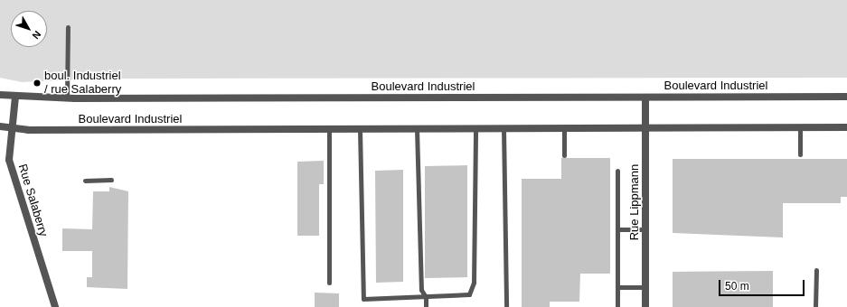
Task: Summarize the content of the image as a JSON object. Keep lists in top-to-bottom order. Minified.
{"streets":{"street":["Boulevard Industriel","Rue Salaberry","Rue Lippmann"]},"crossings":[["Boulevard Industriel","Rue Salaberry"],["Boulevard Industriel","Rue Lippmann"]],"places":["boul. Industriel / rue Salaberry"],"scale_bar":"50 m","north":"bottom right"}
